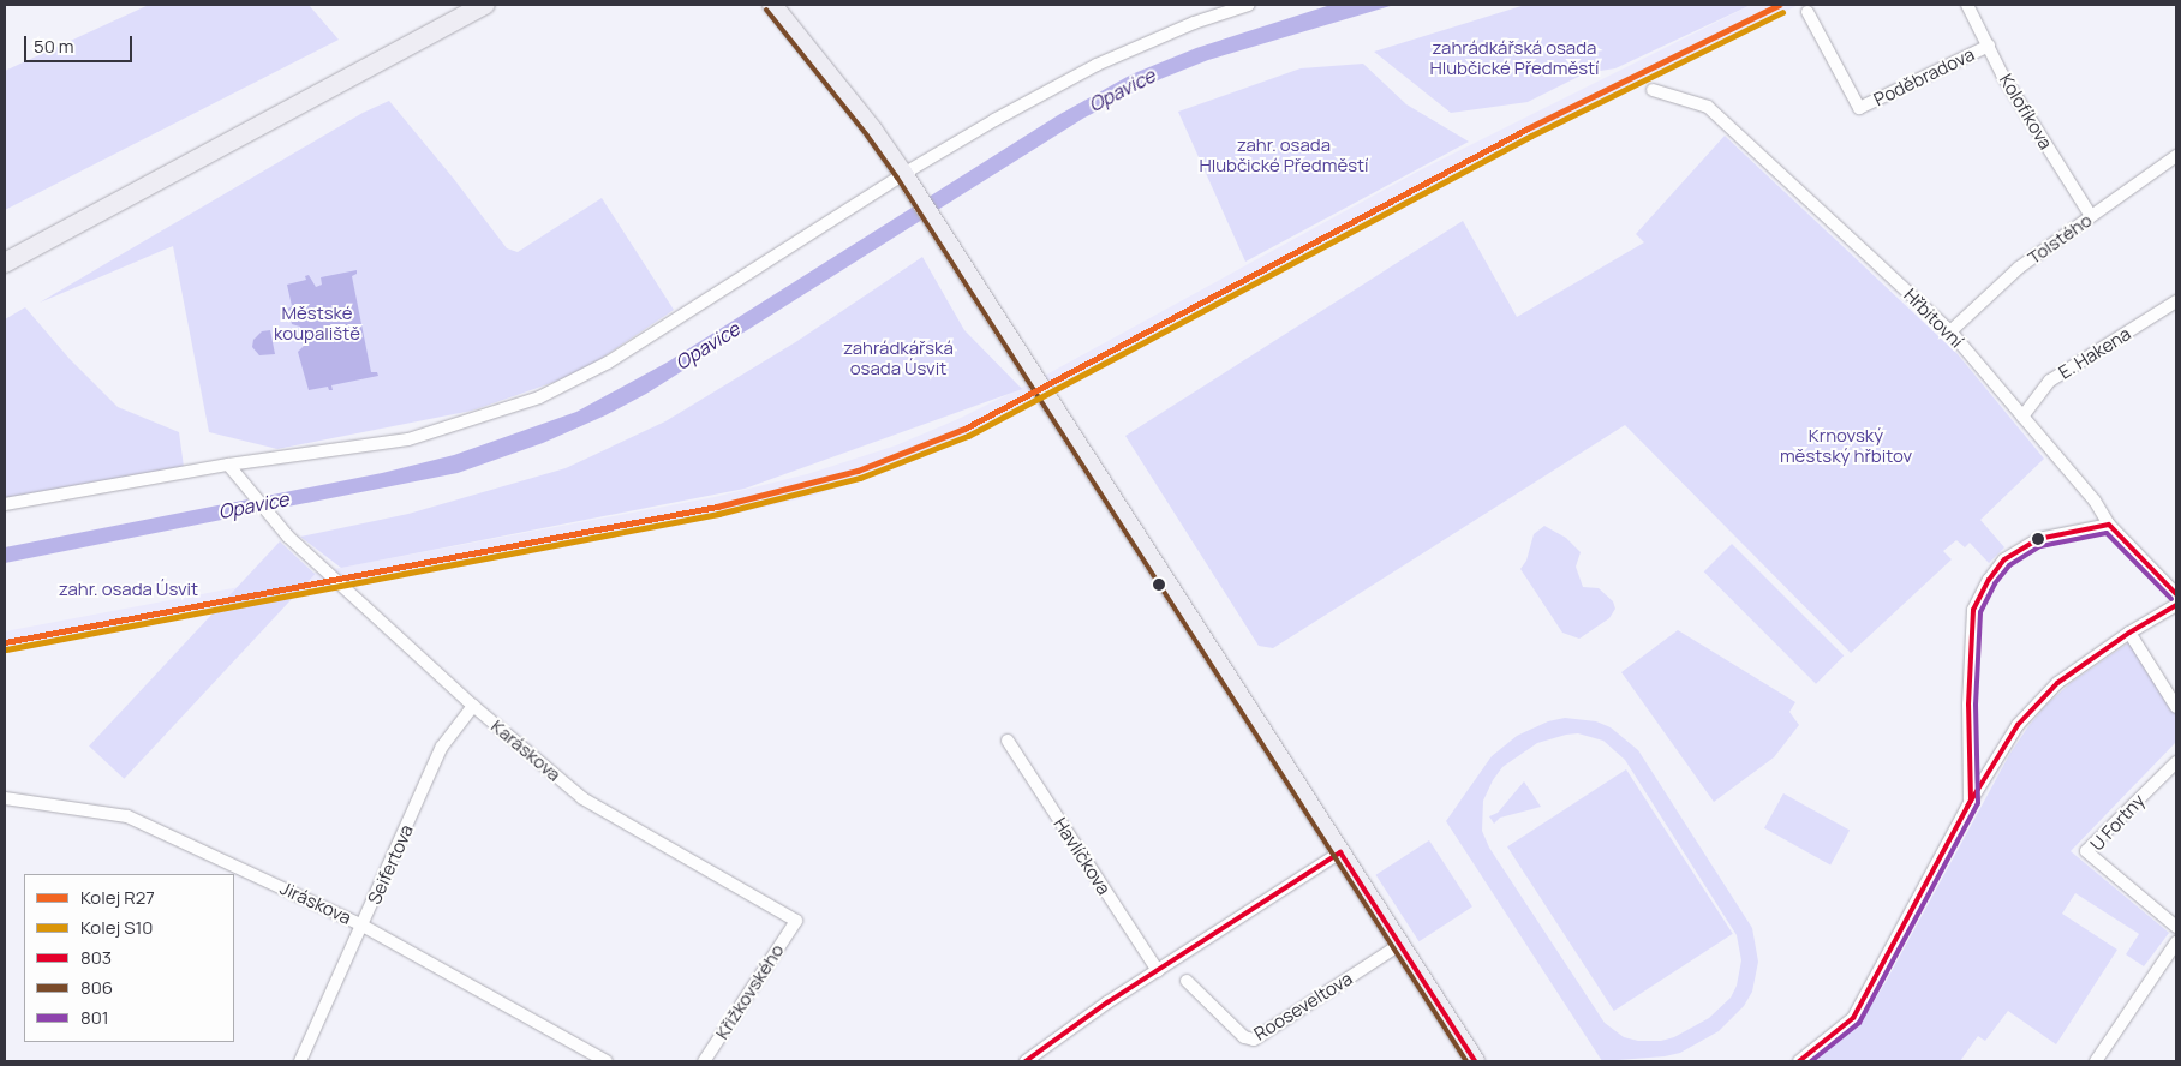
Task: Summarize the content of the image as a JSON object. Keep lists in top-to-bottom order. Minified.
{"streets":{"street":["Poděbradova","Kolofíkova","Tolstého","Hřbitovní","E. Hakena","Karáskova","U Fortny","Havlíčkova","Seifertova","Jiráskova","Křižkovského","Rooseveltova"]},"crossings":[["Poděbradova","Kolofíkova"],["Kolofíkova","Tolstého"],["Tolstého","Hřbitovní"],["Hřbitovní","E. Hakena"],["Karáskova","Seifertova"],["Karáskova","Křižkovského"],["Seifertova","Jiráskova"]],"water":["Opavice"],"parks":["zahrádkářská osada Hlubčické Předměstí","zahr. osada Hlubčické Předměstí","Městské koupaliště","zahrádkářská osada Úsvit","Krnovský městský hřbitov","zahr. osada Úsvit"],"lines":["rail line R27","transit line 806","rail line S10","transit line 803","transit line 801"],"legend":["Kolej R27","Kolej S10","803","806","801"],"scale_bar":"50 m"}
